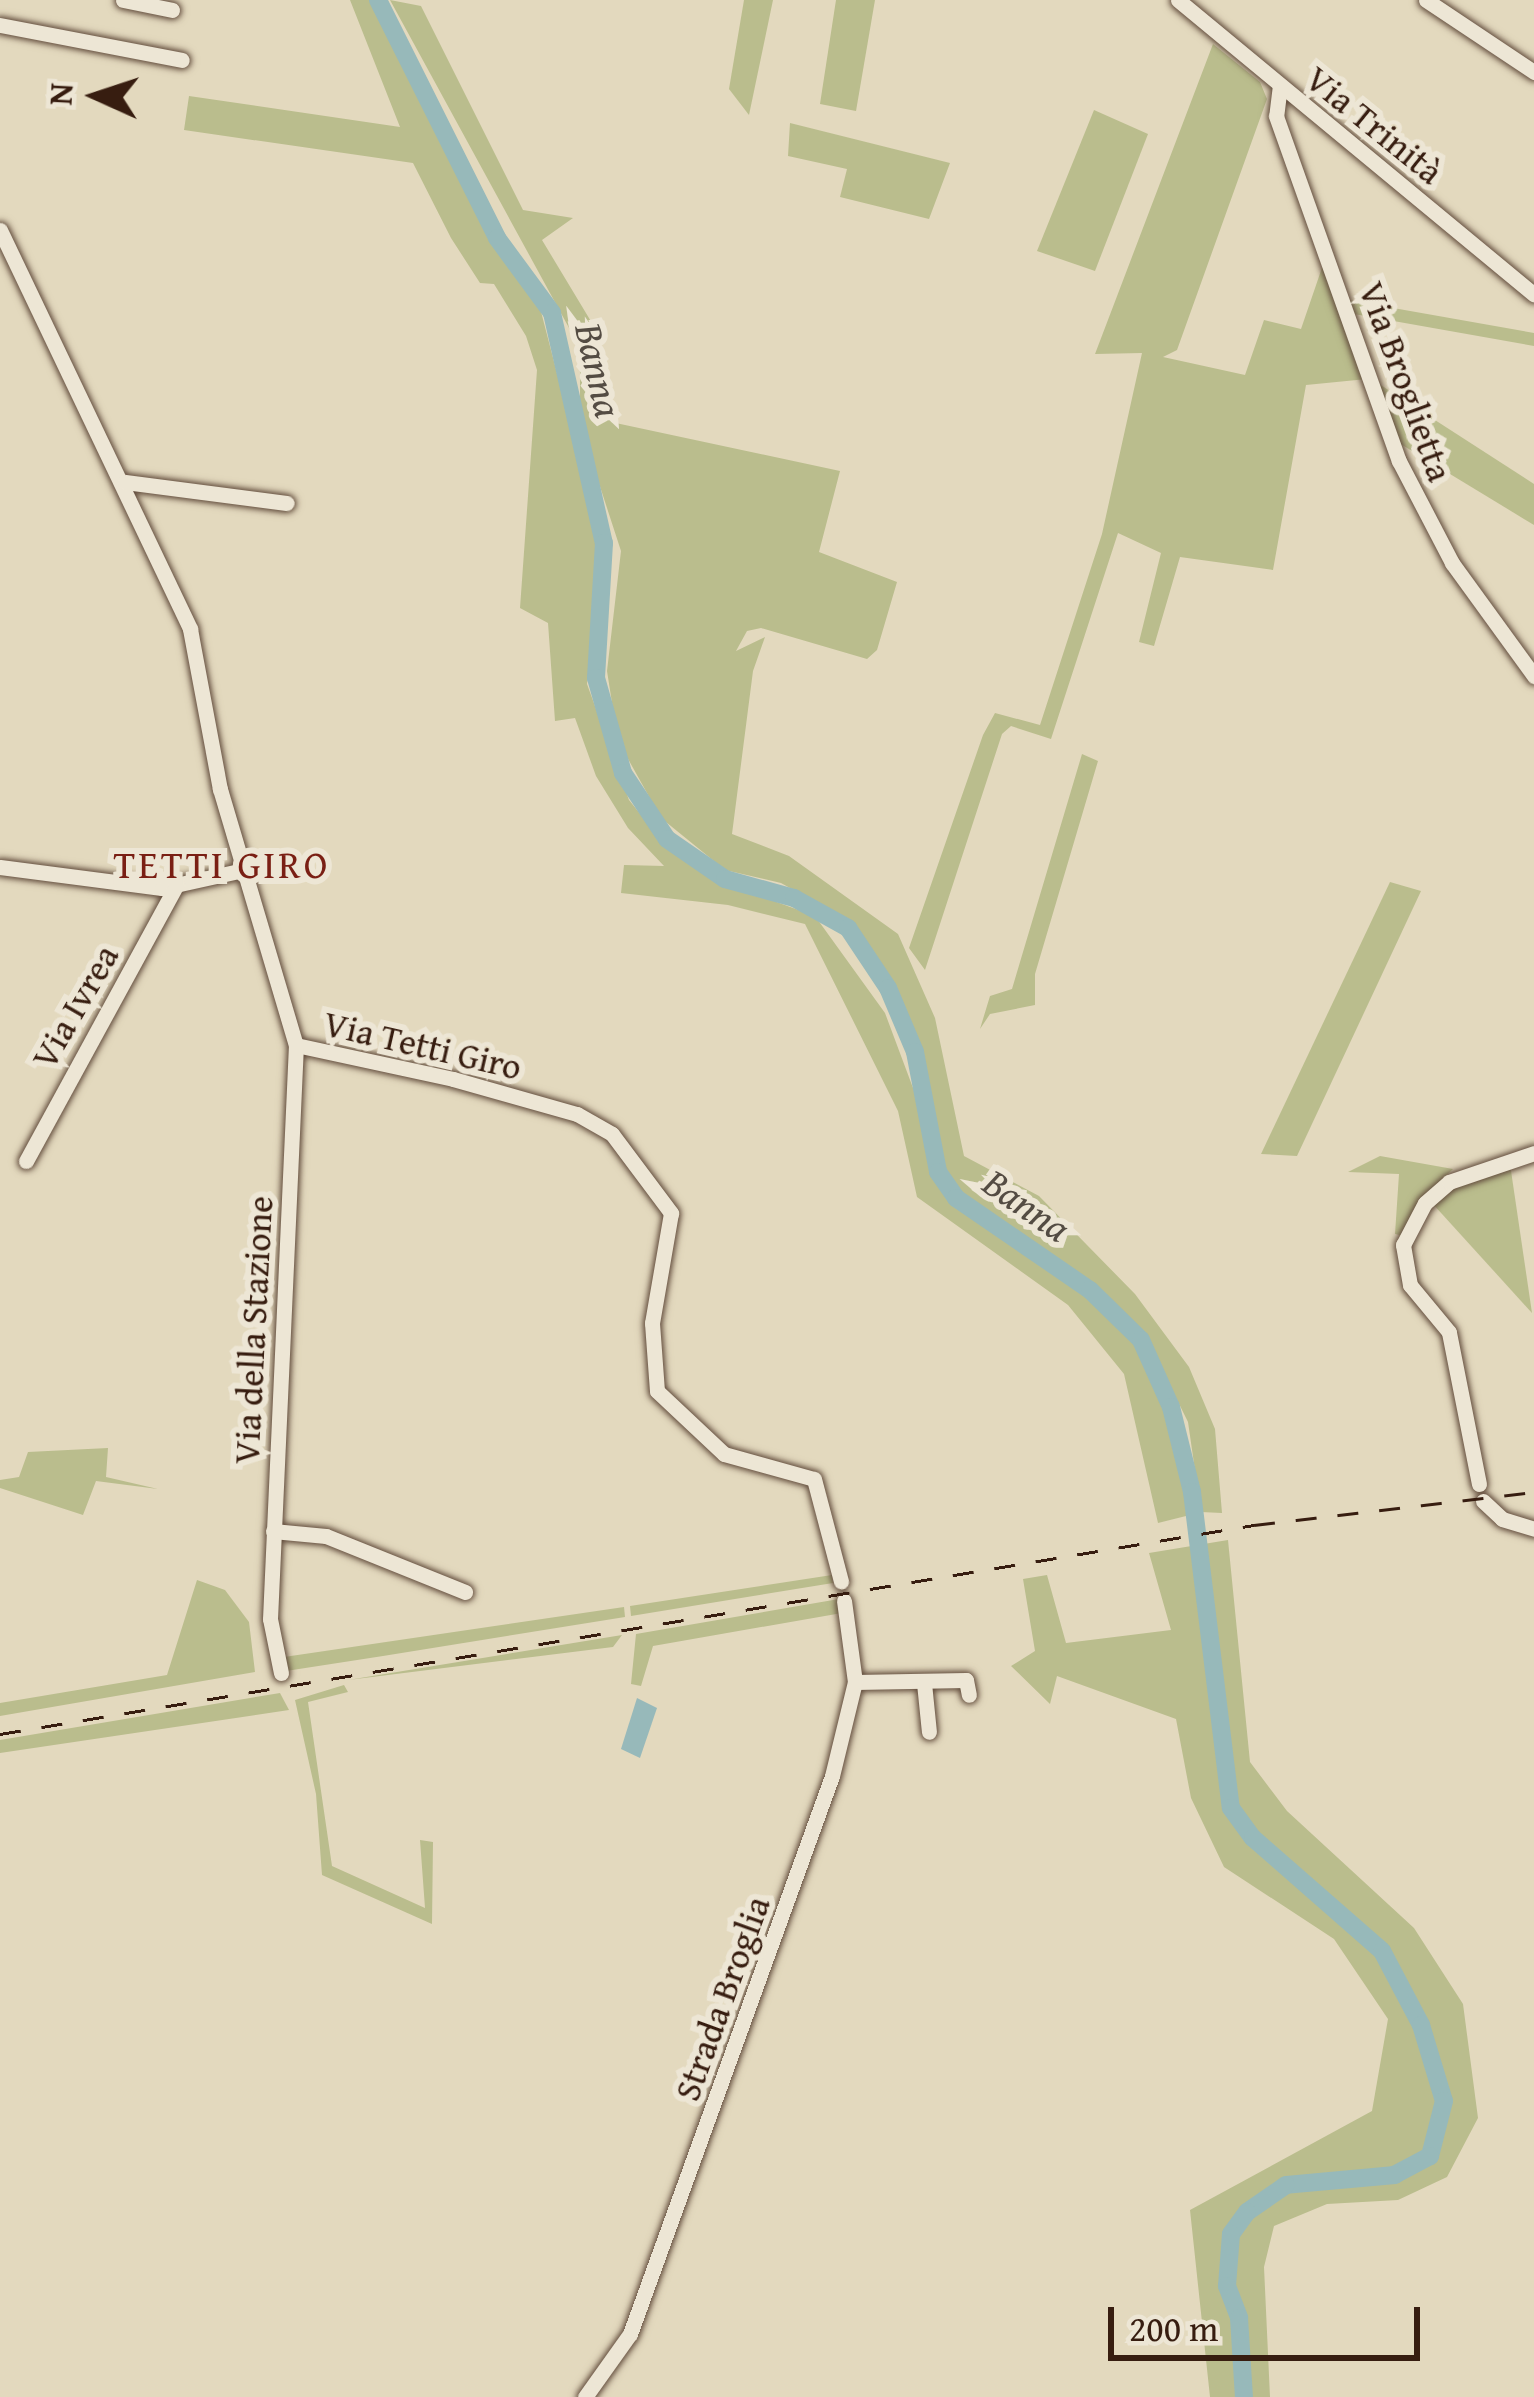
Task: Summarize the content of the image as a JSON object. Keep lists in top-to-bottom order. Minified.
{"streets":{"street":["Via Trinità","Via Broglietta","Via Ivrea","Via Tetti Giro","Via della Stazione","Strada Broglia"]},"crossings":[["Via Trinità","Via Broglietta"],["Via Tetti Giro","Via della Stazione"]],"districts":["TETTI GIRO"],"water":["Banna"],"scale_bar":"200 m","north":"left"}
